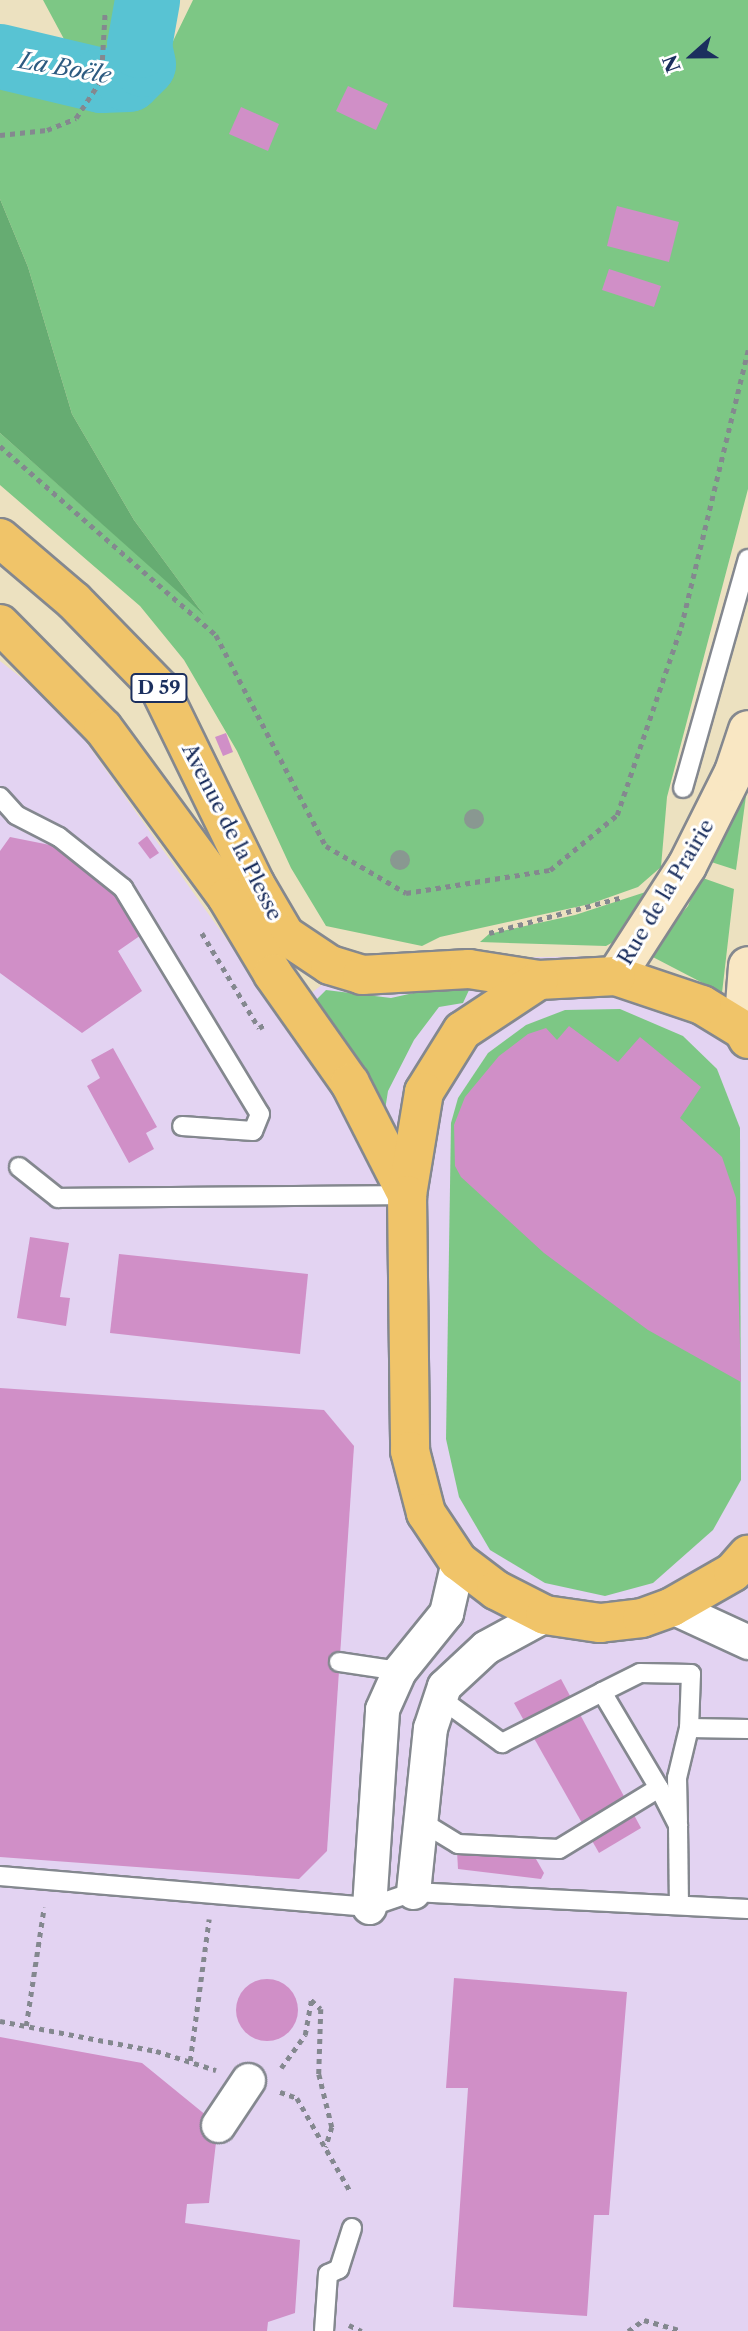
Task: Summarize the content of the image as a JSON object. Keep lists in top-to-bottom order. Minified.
{"streets":{"main road":["D 59","Avenue de la Plesse"],"street":["Rue de la Prairie"]},"crossings":[["Avenue de la Plesse","Rue de la Prairie"]],"water":["La Boële"],"north":"left"}
